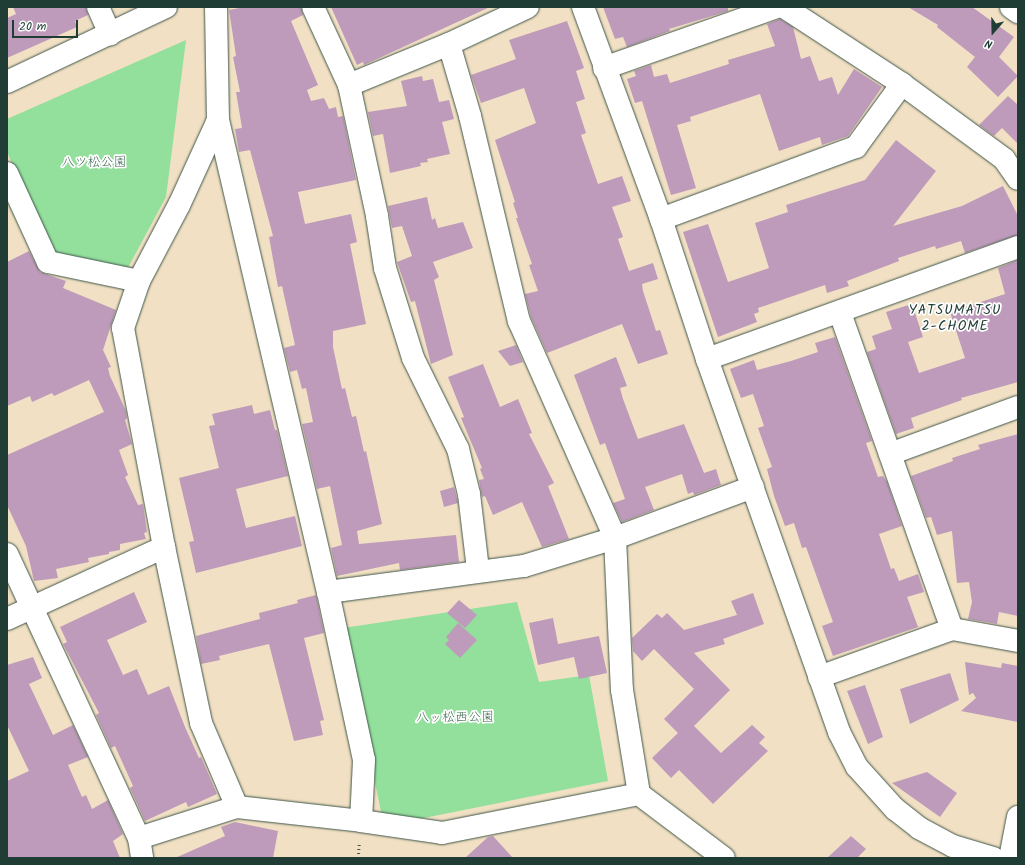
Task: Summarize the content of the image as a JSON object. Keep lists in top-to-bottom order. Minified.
{"districts":["YATSUMATSU 2-CHOME"],"parks":["八ツ松公園","八ッ松西公園"],"scale_bar":"20 m","north":"bottom"}
